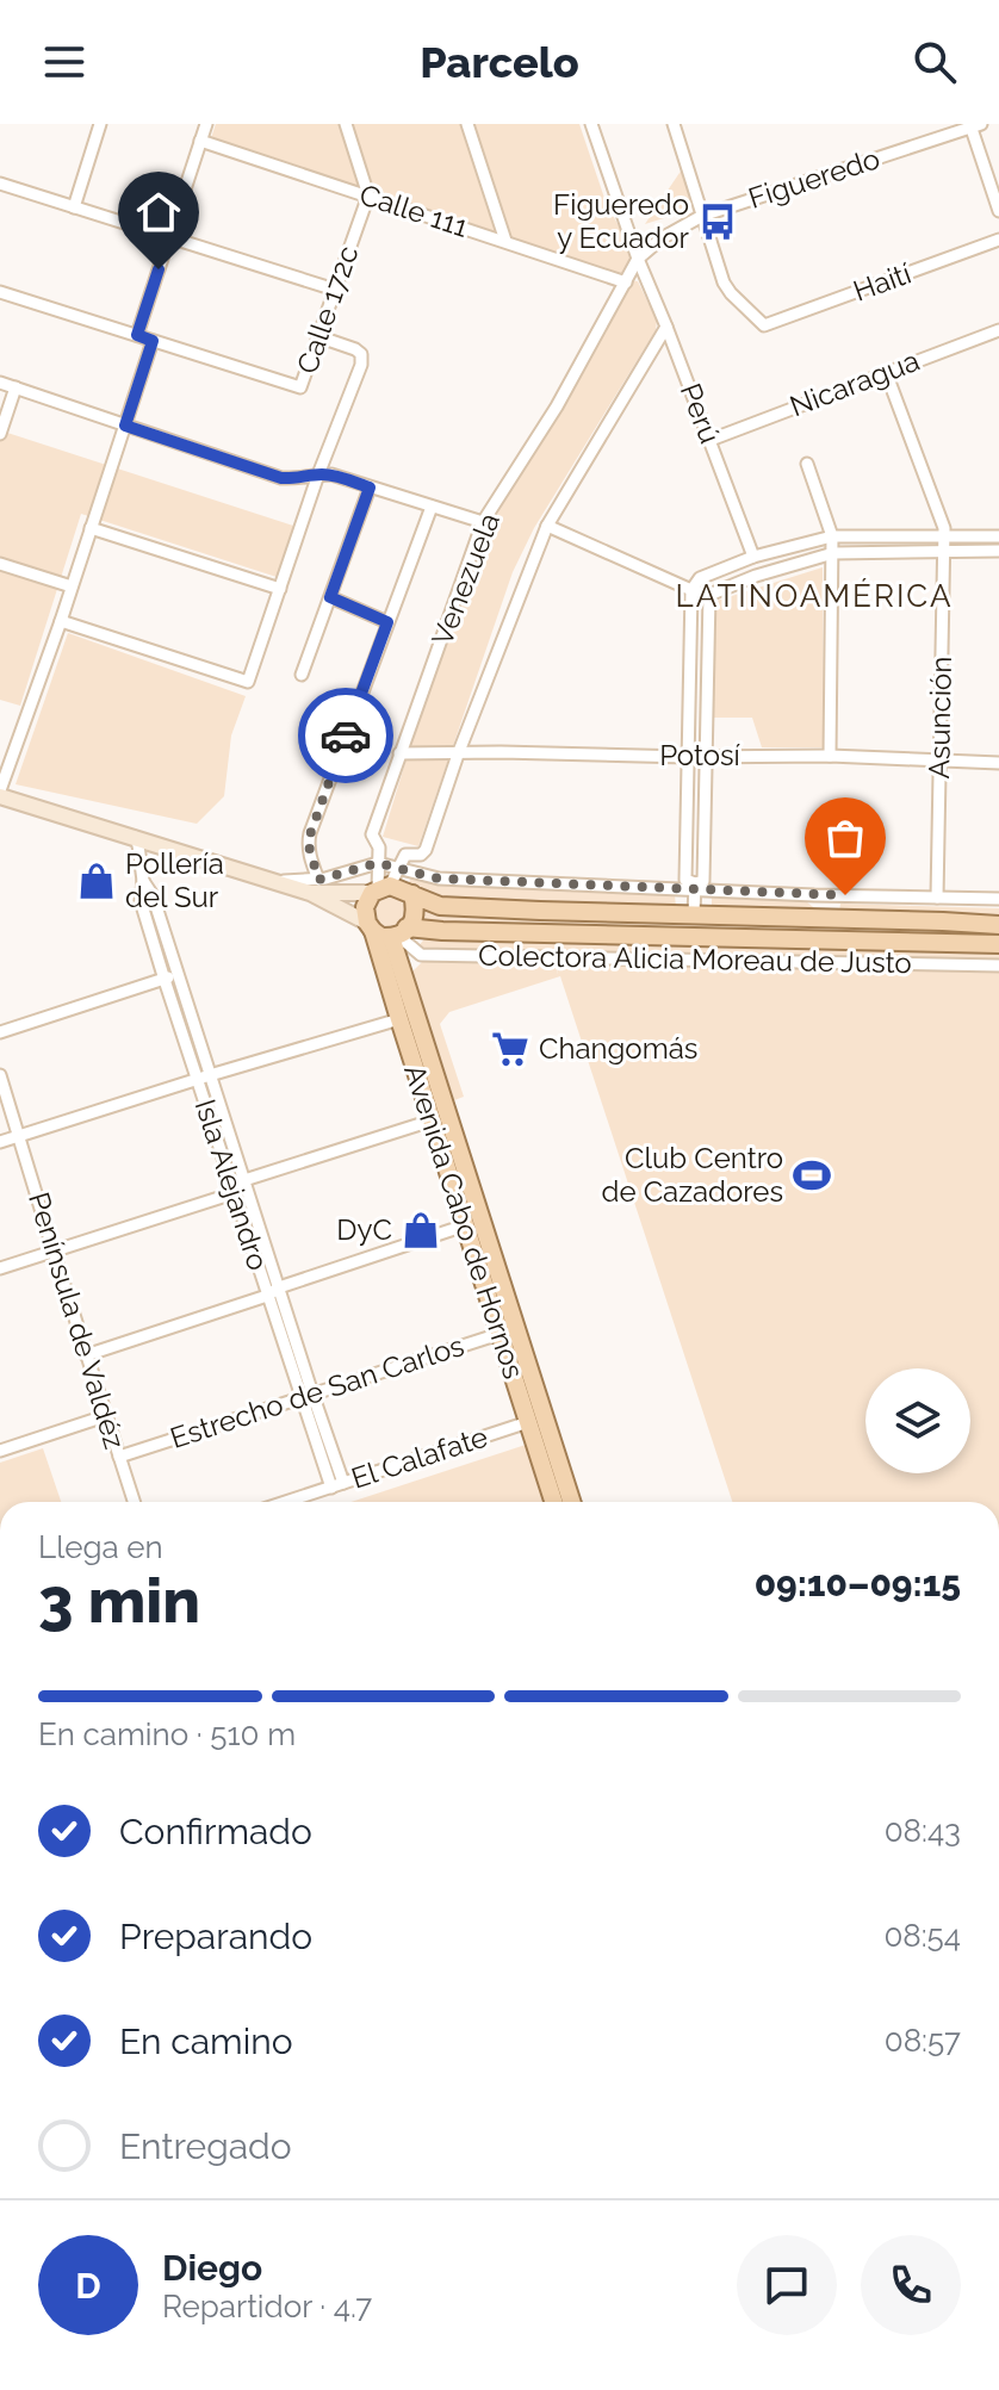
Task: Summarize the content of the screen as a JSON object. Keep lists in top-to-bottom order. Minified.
{"streets":{"main road":["Avenida Cabo de Hornos"],"street":["Figueredo","Calle 111","Haití","Calle 172c","Nicaragua","Perú","Venezuela","Asunción","Potosí","Colectora Alicia Moreau de Justo","Isla Alejandro","Península de Valdéz","Estrecho de San Carlos","El Calafate"]},"crossings":[["Figueredo","Haití"],["Figueredo","Venezuela"],["Calle 111","Calle 172c"],["Calle 111","Venezuela"],["Haití","Venezuela"],["Nicaragua","Perú"],["Nicaragua","Asunción"],["Perú","Venezuela"],["Venezuela","Potosí"],["Venezuela","Colectora Alicia Moreau de Justo"],["Venezuela","Avenida Cabo de Hornos"],["Asunción","Potosí"],["Colectora Alicia Moreau de Justo","Avenida Cabo de Hornos"],["Isla Alejandro","Estrecho de San Carlos"],["Isla Alejandro","El Calafate"],["Avenida Cabo de Hornos","Estrecho de San Carlos"],["Avenida Cabo de Hornos","El Calafate"],["Península de Valdéz","Estrecho de San Carlos"]],"districts":["LATINOAMÉRICA"],"places":{"bus stop":["Figueredo y Ecuador"],"shop":["Pollería del Sur","DyC"],"supermarket":["Changomás"],"sports":["Club Centro de Cazadores"]},"page":{"header":"Parcelo","heading":["3 min","Llega en","09:10–09:15"],"panel":["Diego","Repartidor · 4.7"],"bar":"En camino · 510 m","list":[["Confirmado","08:43"],["Preparando","08:54"],["En camino","08:57"],"Entregado"],"round":"D"}}
